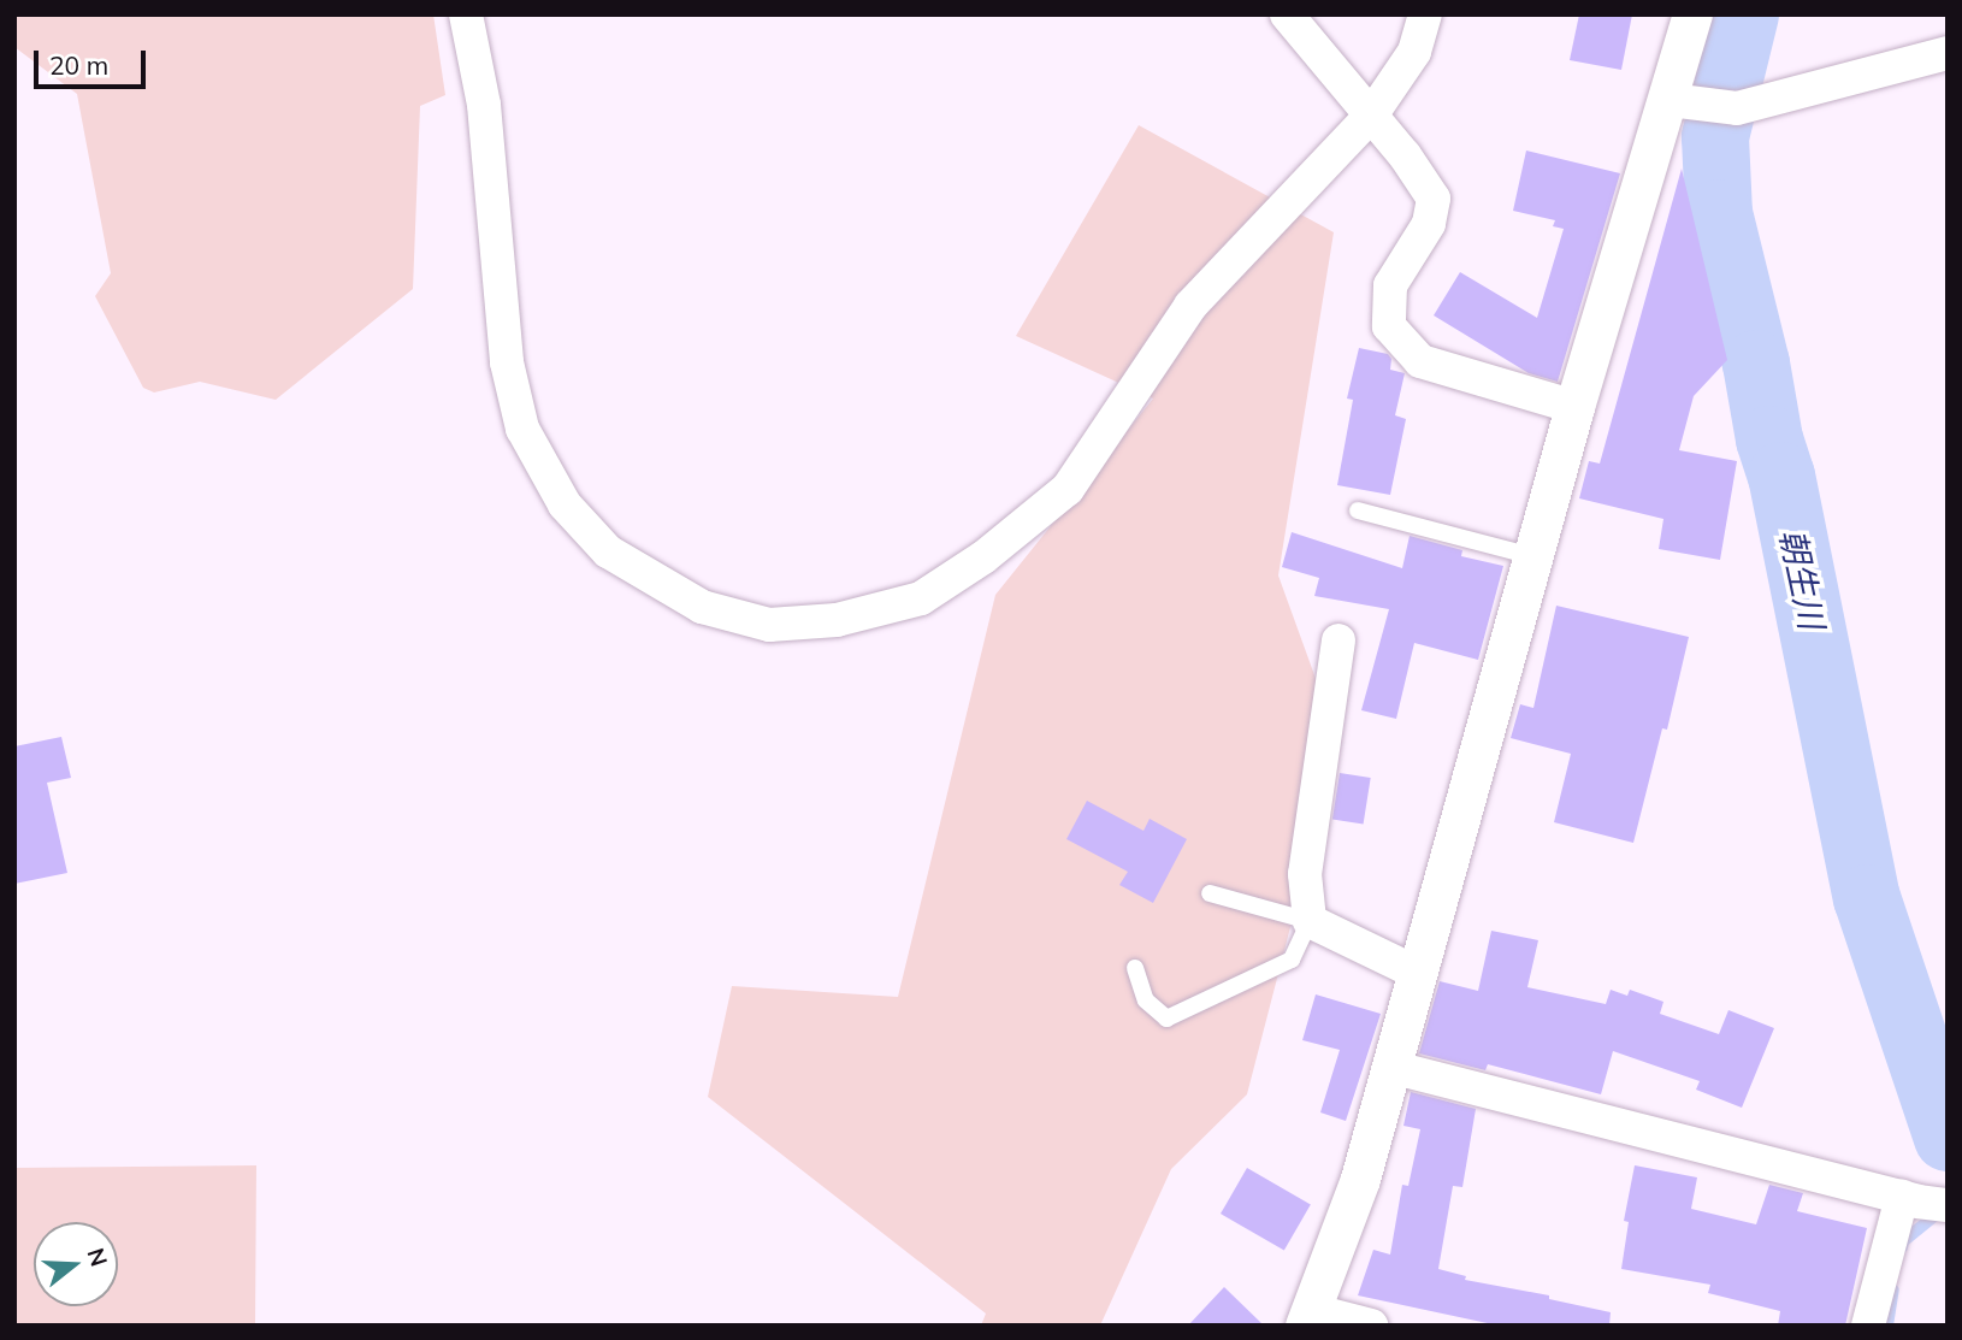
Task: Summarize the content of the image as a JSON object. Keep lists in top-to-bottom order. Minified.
{"water":["朝生川"],"scale_bar":"20 m","north":"right"}
